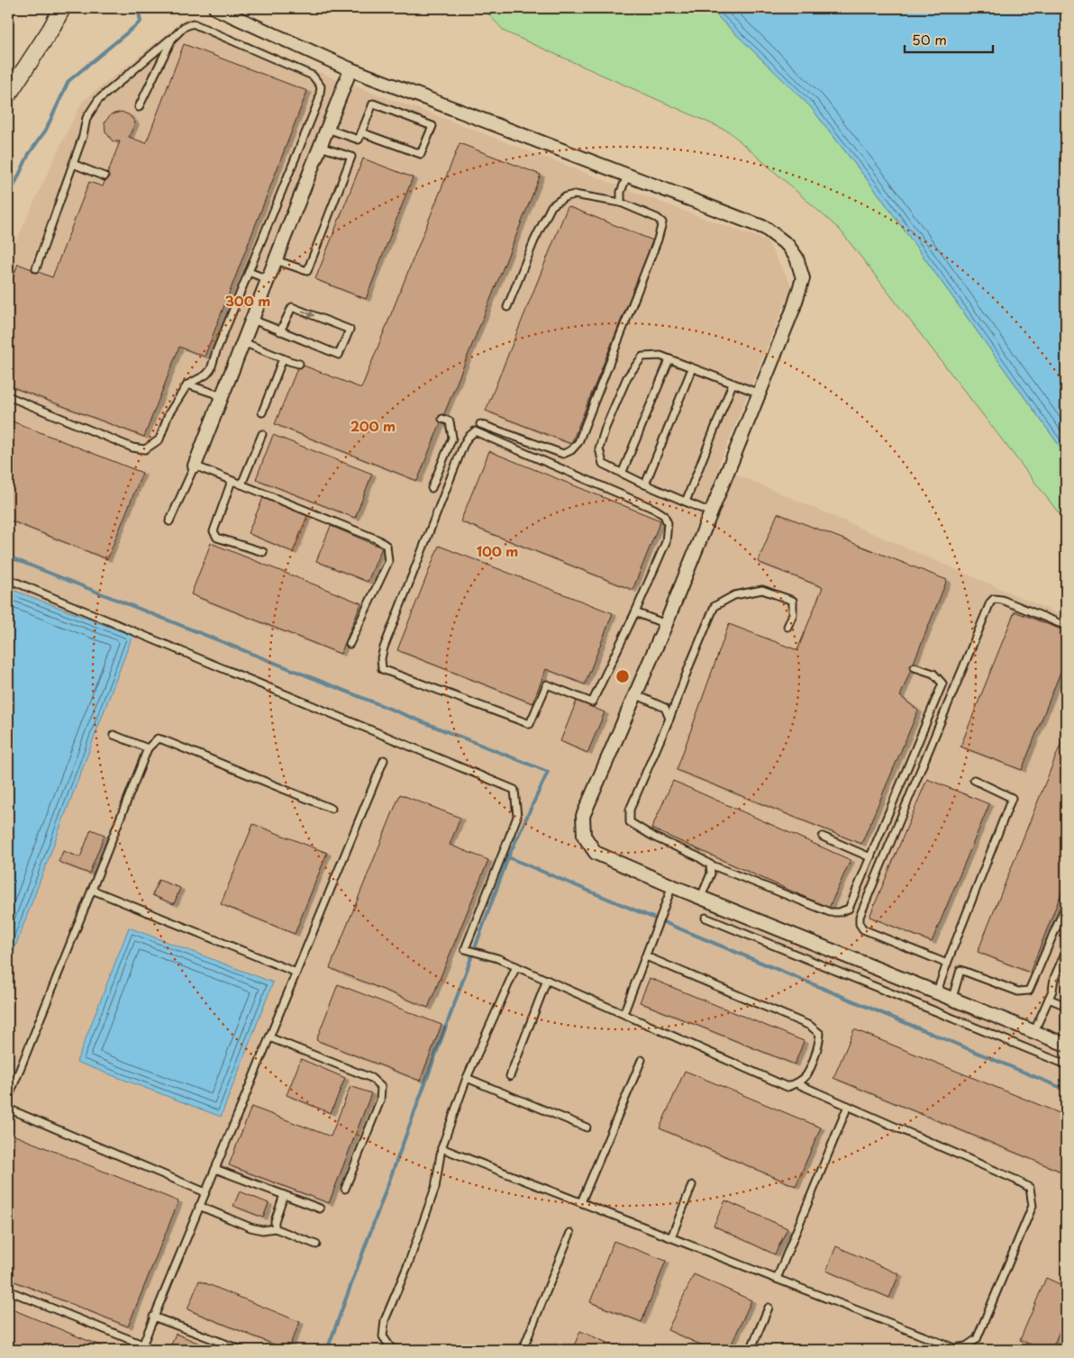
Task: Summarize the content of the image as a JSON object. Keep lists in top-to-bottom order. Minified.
{"scale_bar":"50 m","rings":["300 m","200 m","100 m"]}
